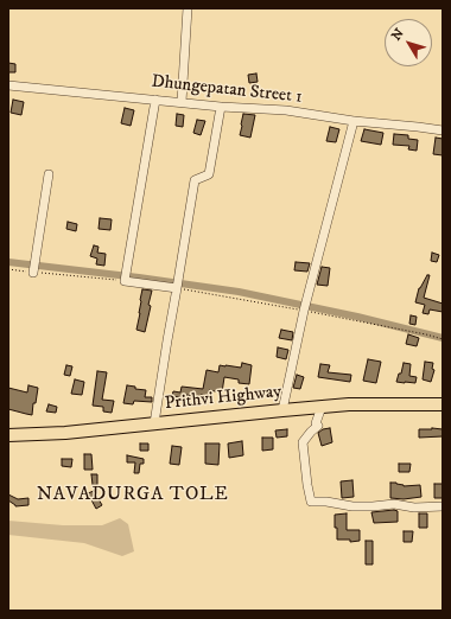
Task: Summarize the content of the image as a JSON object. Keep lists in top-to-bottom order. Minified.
{"streets":{"highway":["Prithvi Highway"],"street":["Dhungepatan Street 1"]},"districts":["NAVADURGA TOLE"],"north":"top left"}
